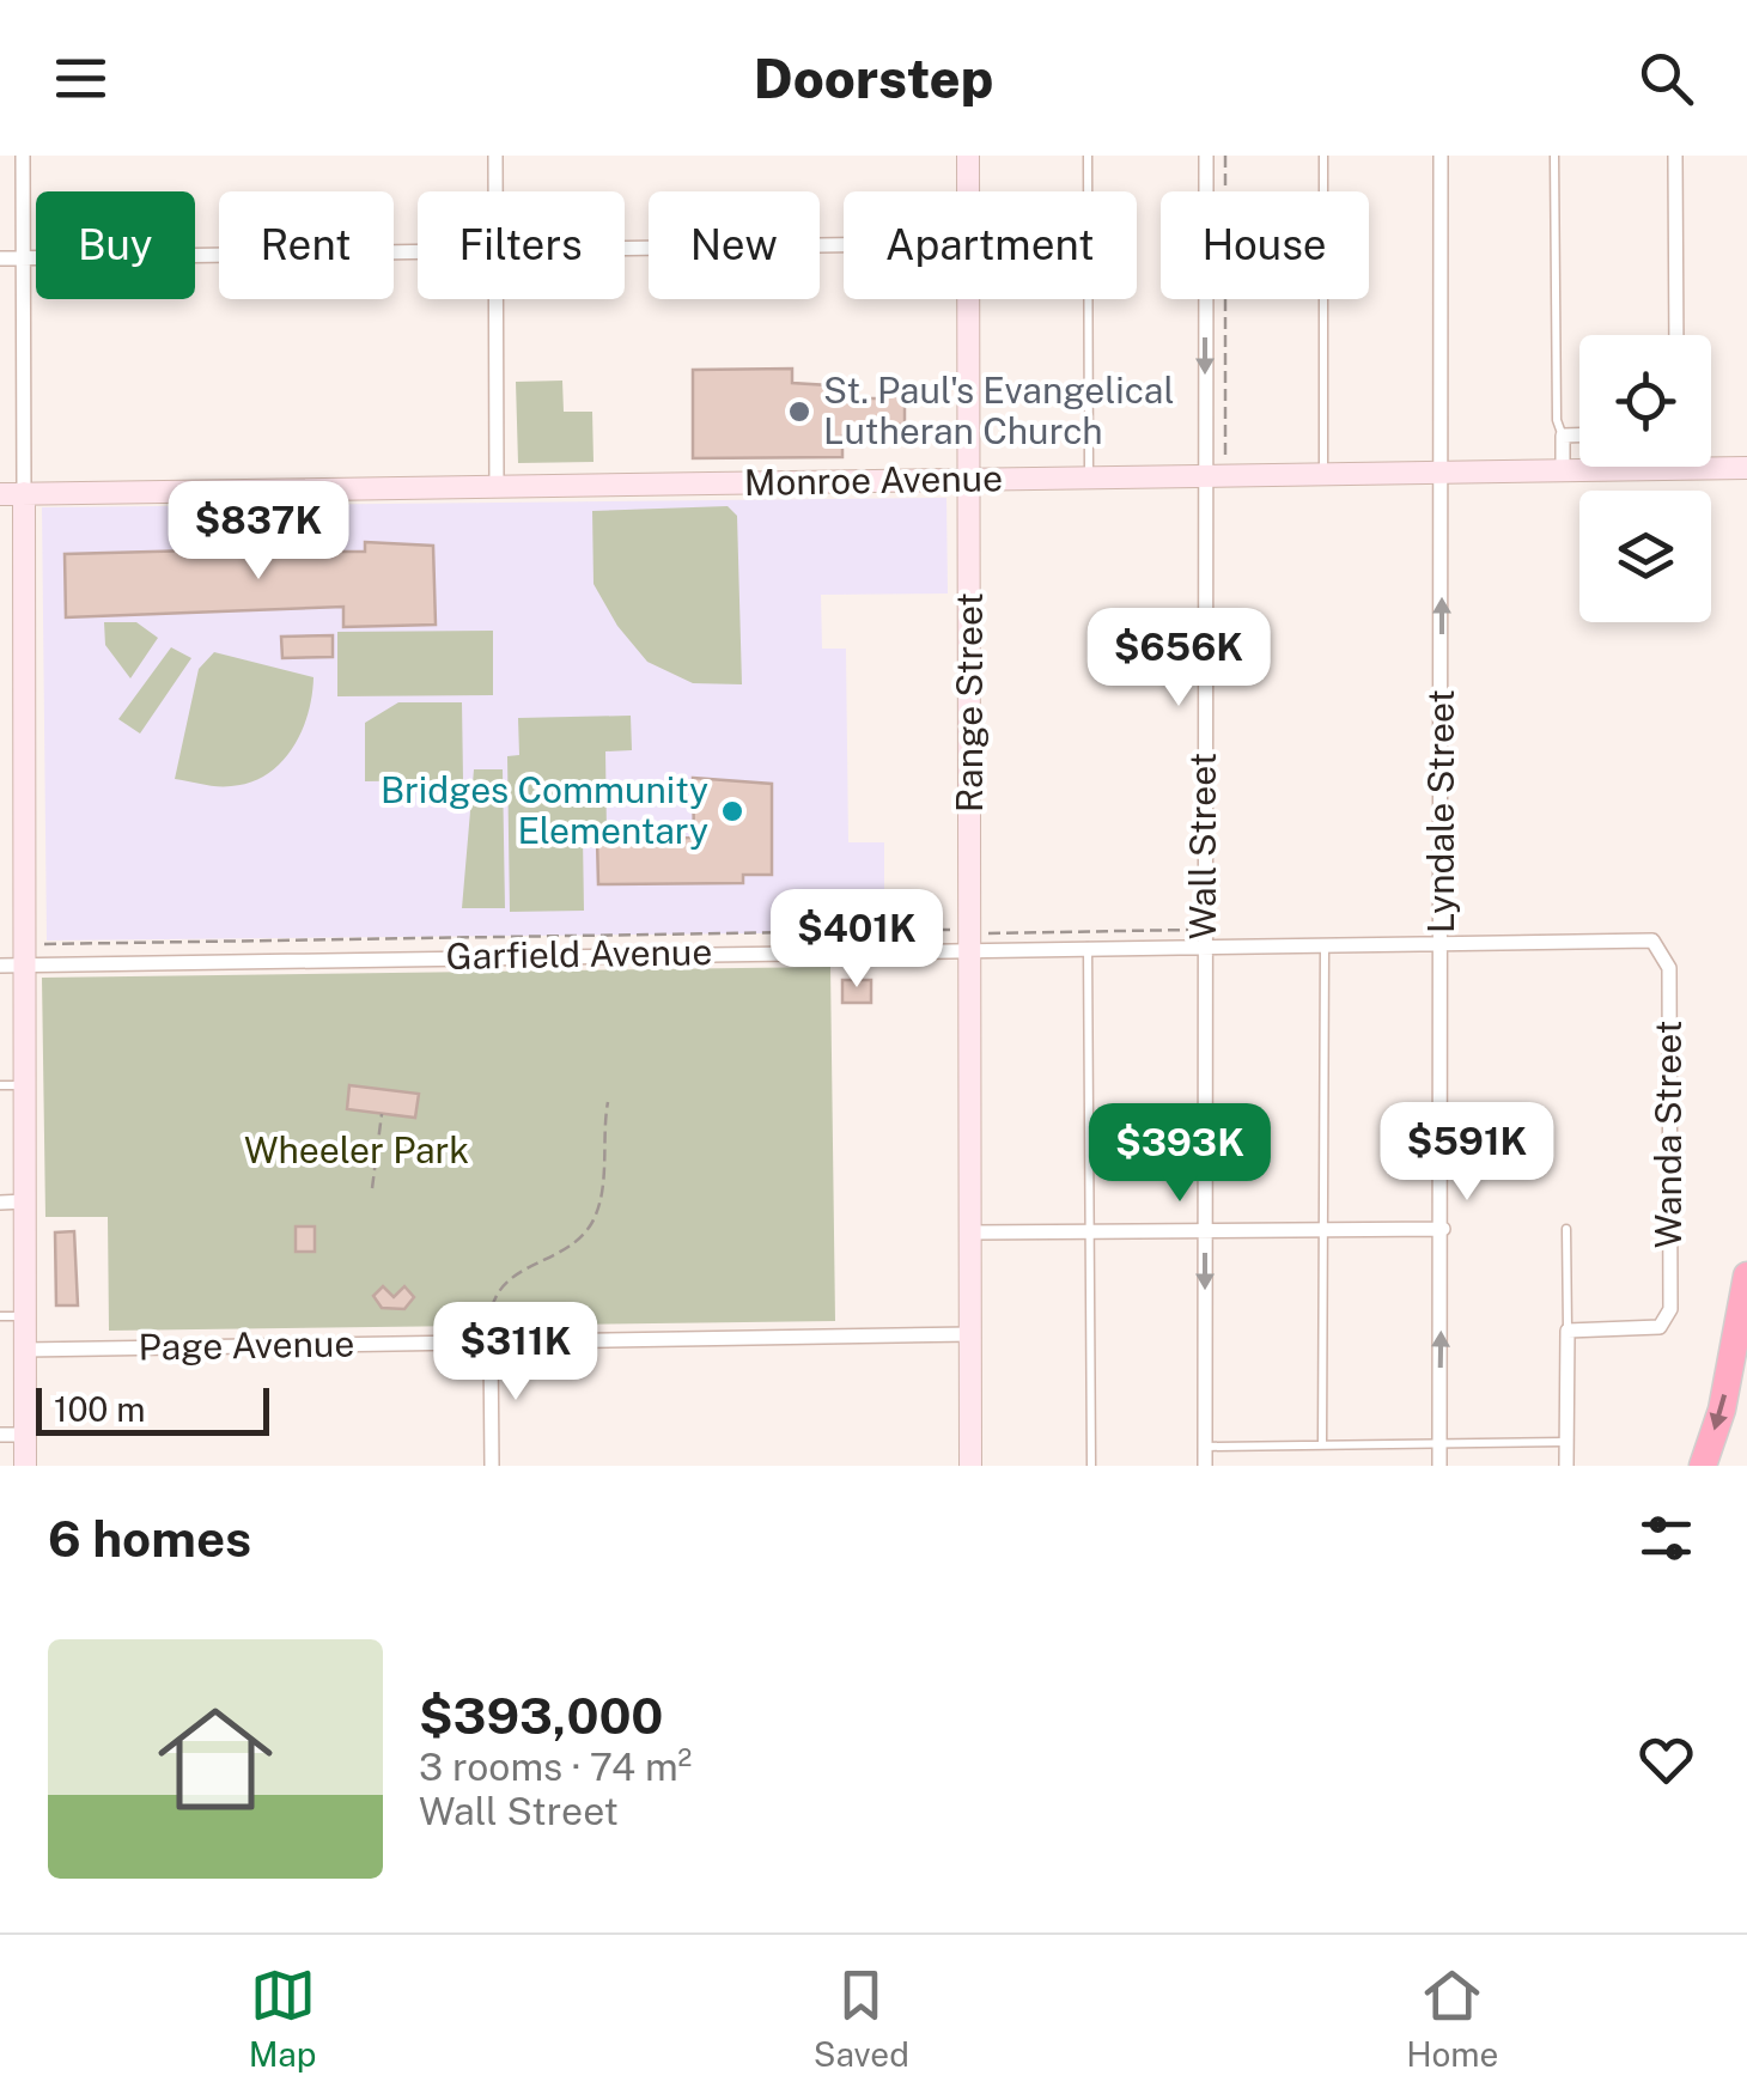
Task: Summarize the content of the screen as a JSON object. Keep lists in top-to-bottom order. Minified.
{"streets":{"street":["Monroe Avenue","Range Street","Lyndale Street","Wall Street","Garfield Avenue","Wanda Street","Page Avenue"]},"crossings":[["Monroe Avenue","Range Street"],["Monroe Avenue","Lyndale Street"],["Monroe Avenue","Wall Street"],["Range Street","Garfield Avenue"],["Range Street","Page Avenue"],["Lyndale Street","Garfield Avenue"],["Wall Street","Garfield Avenue"],["Garfield Avenue","Wanda Street"]],"one_way":["Lyndale Street","Wall Street"],"parks":["Wheeler Park"],"places":["St. Paul's Evangelical Lutheran Church","Bridges Community Elementary"],"scale_bar":"100 m","page":{"header":"Doorstep","chip":["Buy","Rent","Filters","New","Apartment","House"],"price":["$837K","$656K","$401K","$591K","$393K","$311K"],"scale":"100 m","heading":"6 homes","list":[{"name":"$393,000","note":"3 rooms · 74 m² · Wall Street"}],"tabs":["Map","Saved","Home"]}}
